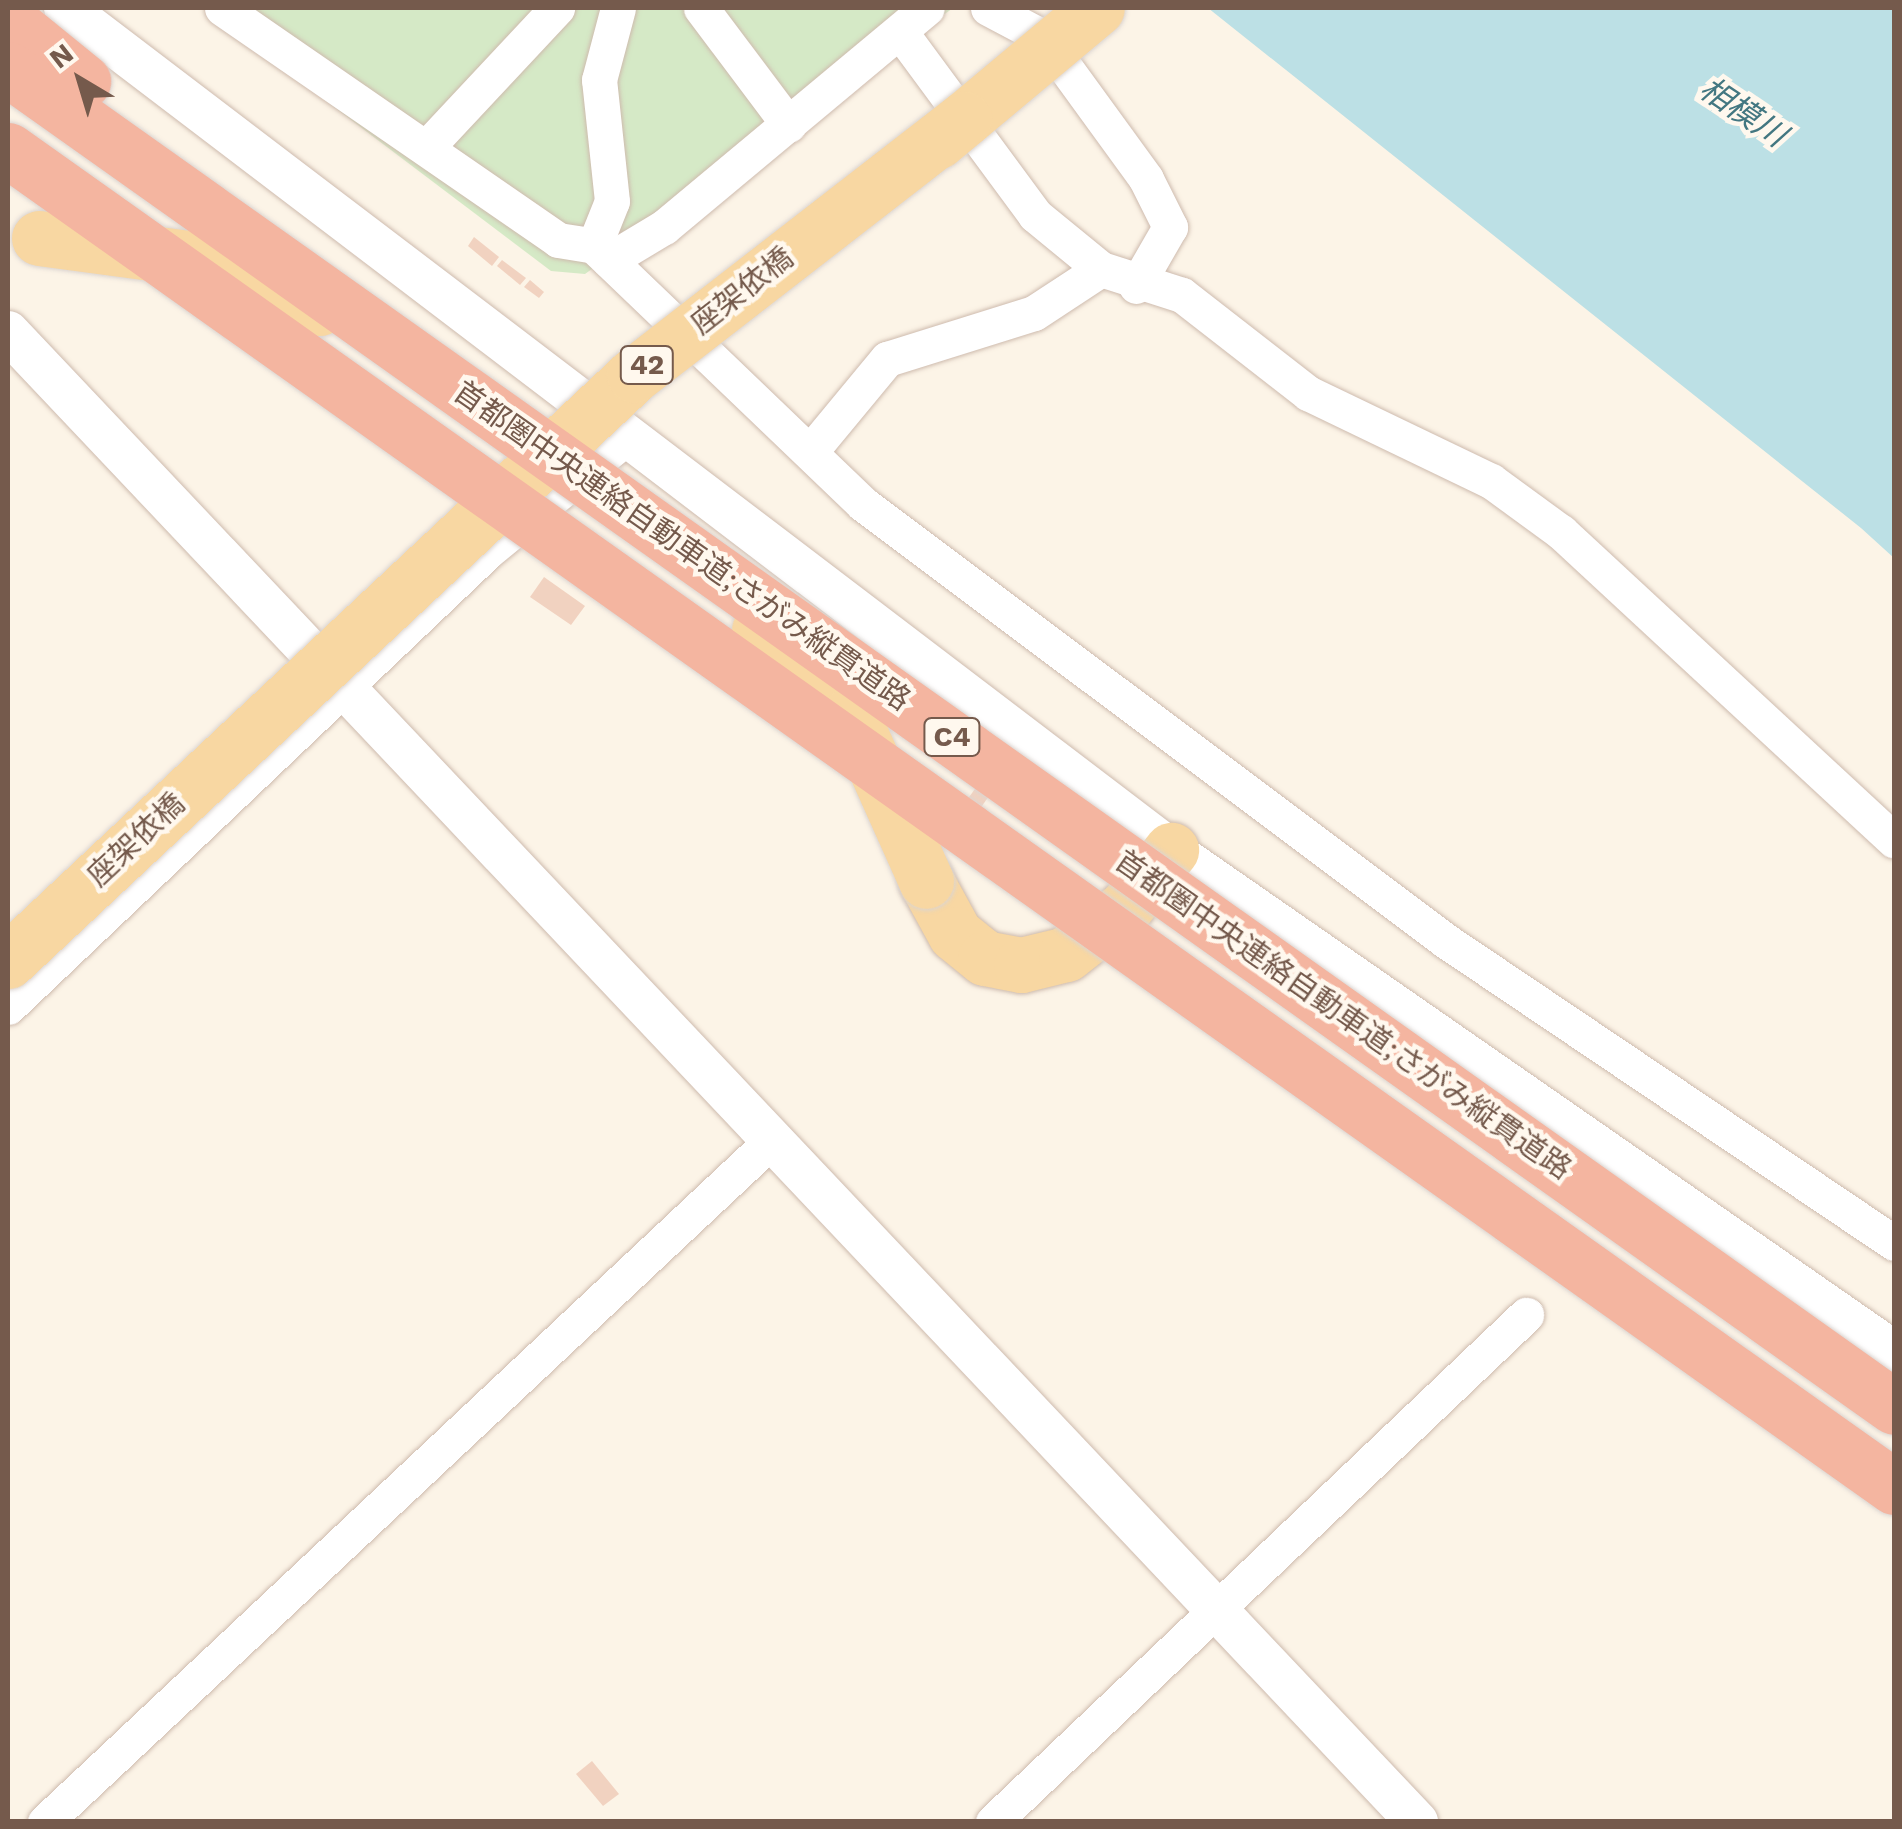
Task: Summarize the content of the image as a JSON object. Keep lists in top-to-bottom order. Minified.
{"streets":{"highway":["首都圏中央連絡自動車道;さがみ縦貫道路","C4"],"main road":["座架依橋","42"]},"water":["相模川"],"north":"top left"}
